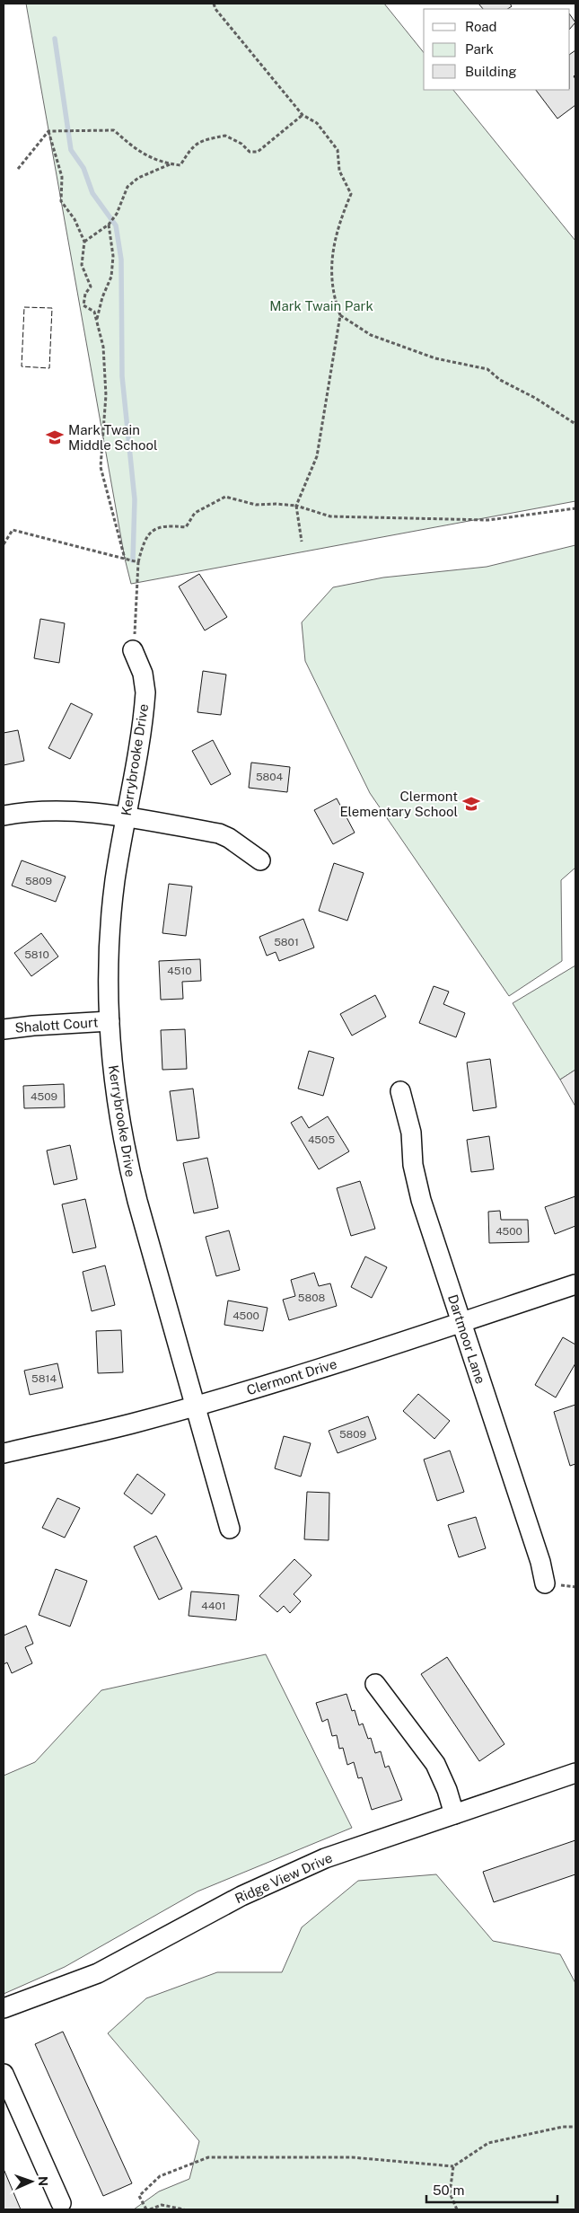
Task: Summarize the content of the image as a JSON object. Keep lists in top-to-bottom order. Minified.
{"streets":{"street":["Kerrybrooke Drive","Shalott Court","Dartmoor Lane","Clermont Drive","Ridge View Drive"]},"crossings":[["Kerrybrooke Drive","Shalott Court"],["Kerrybrooke Drive","Clermont Drive"],["Dartmoor Lane","Clermont Drive"]],"parks":["Mark Twain Park"],"places":{"school or university":["Mark Twain Middle School","Clermont Elementary School"]},"house_numbers":["5804","5809","5801","5810","4510","4509","4505","4500","5808","4500","5814","5809","4401"],"legend":["Road","Park","Building"],"scale_bar":"50 m","north":"right"}
